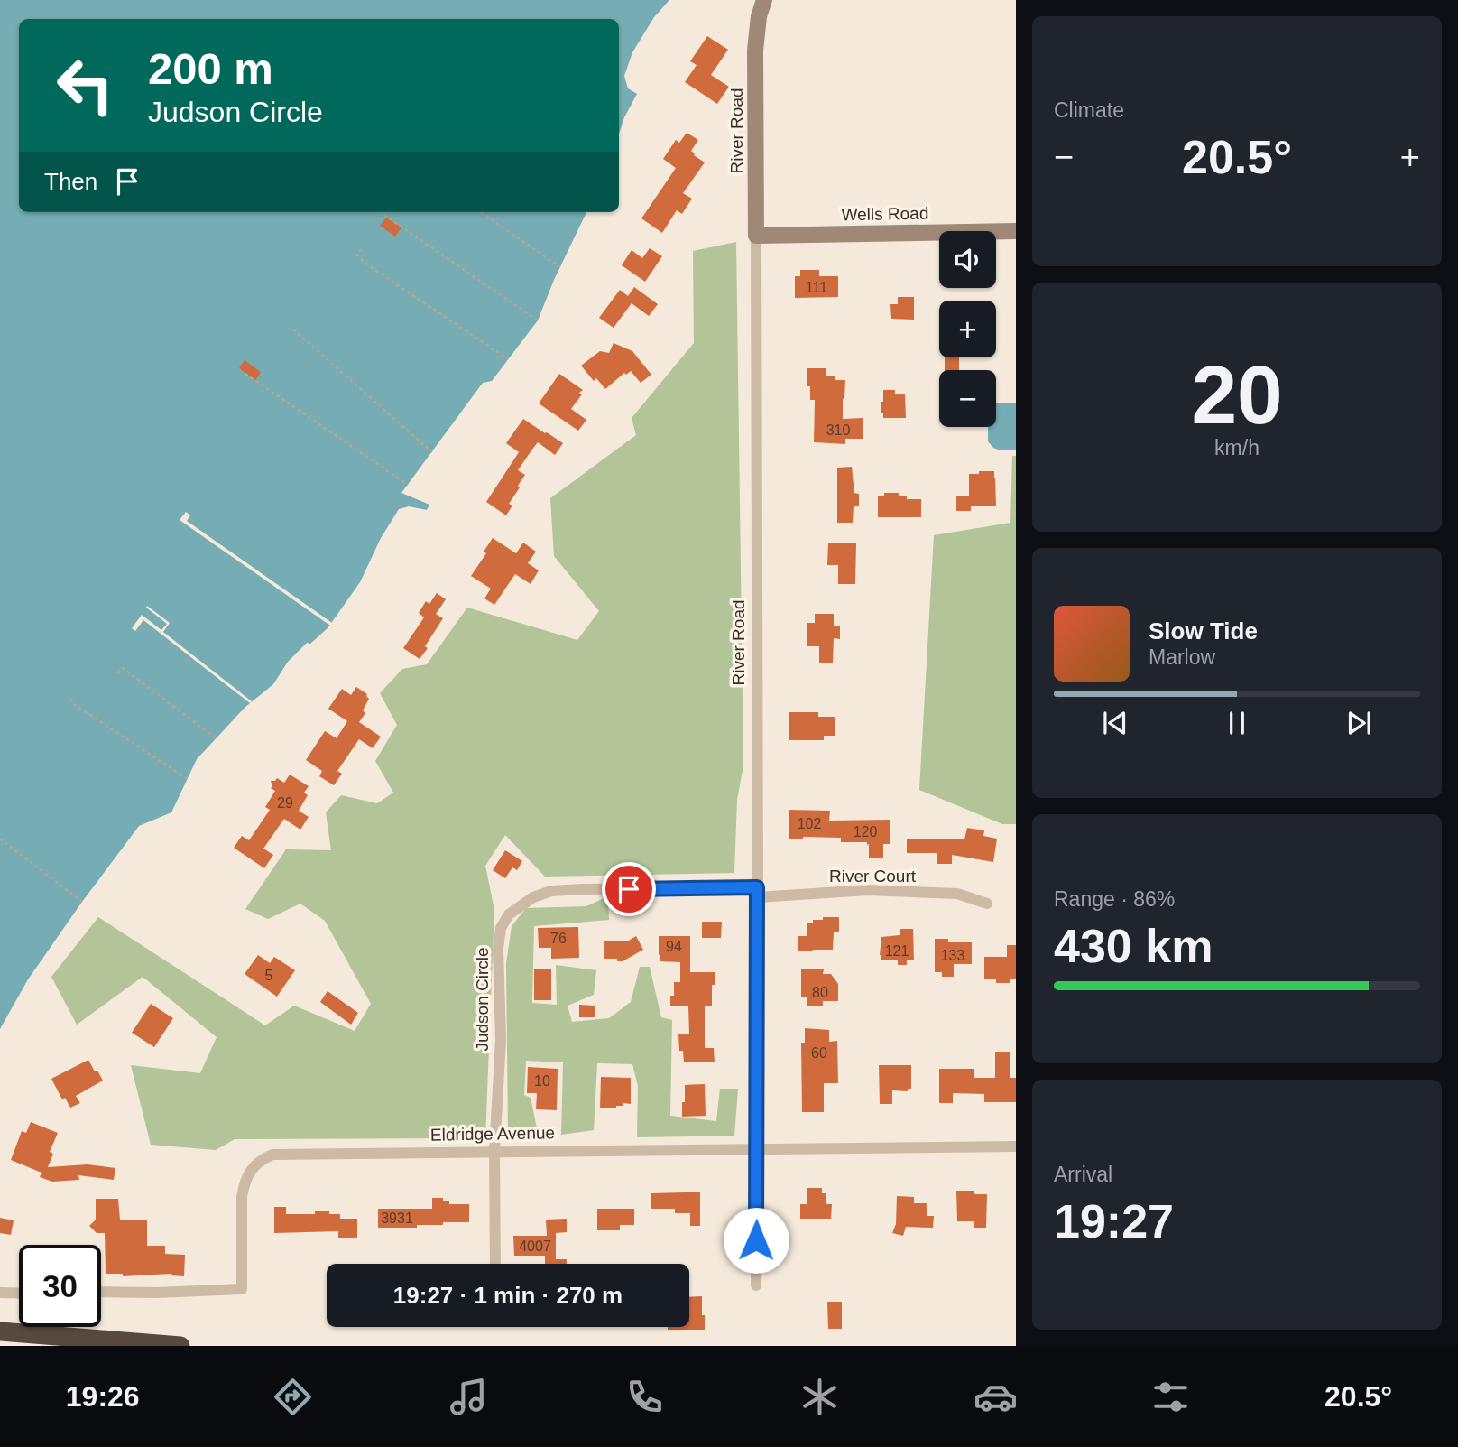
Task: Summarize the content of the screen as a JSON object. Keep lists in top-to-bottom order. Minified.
{"streets":{"street":["River Road","Wells Road","River Court","Judson Circle","Eldridge Avenue"]},"crossings":[["River Road","Wells Road"],["River Road","River Court"],["River Road","Judson Circle"],["River Road","Eldridge Avenue"],["River Court","Judson Circle"],["Judson Circle","Eldridge Avenue"]],"house_numbers":["111","310","29","102","120","76","94","121","133","5","80","60","10","3931","4007"],"page":{"tile":["Climate",["20","km/h"],["Range · 86%","430 km"],["Arrival","19:27"]],"turn":["200 m","Judson Circle"],"heat":["−","20.5°","+"],"then":"Then","map_buttons":["+","−"],"song":["Slow Tide","Marlow"],"limit":"30","trip":"19:27 · 1 min · 270 m","tabs":["19:26","20.5°"]}}
